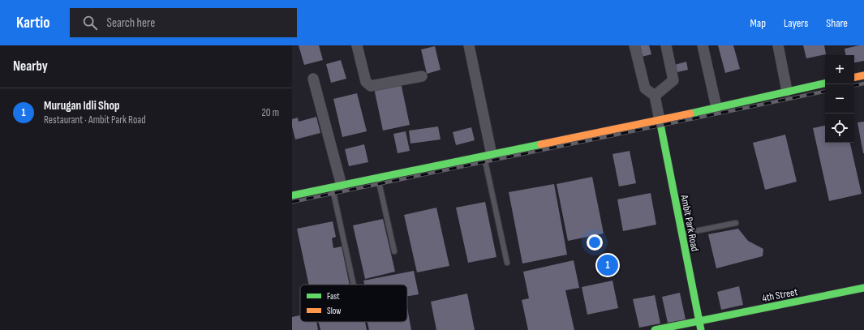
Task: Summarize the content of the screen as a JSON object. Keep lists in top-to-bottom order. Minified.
{"streets":{"street":["Ambit Park Road","4th Street"]},"crossings":[["Ambit Park Road","4th Street"]],"legend":["Fast","Slow"],"page":{"header":"Kartio","search":"Search here","nav":["Map","Layers","Share"],"heading":"Nearby","map_buttons":["+","−"],"list":[{"mark":"1","name":"Murugan Idli Shop","note":"Restaurant · Ambit Park Road","value":"20 m"}],"pins":"1"}}
